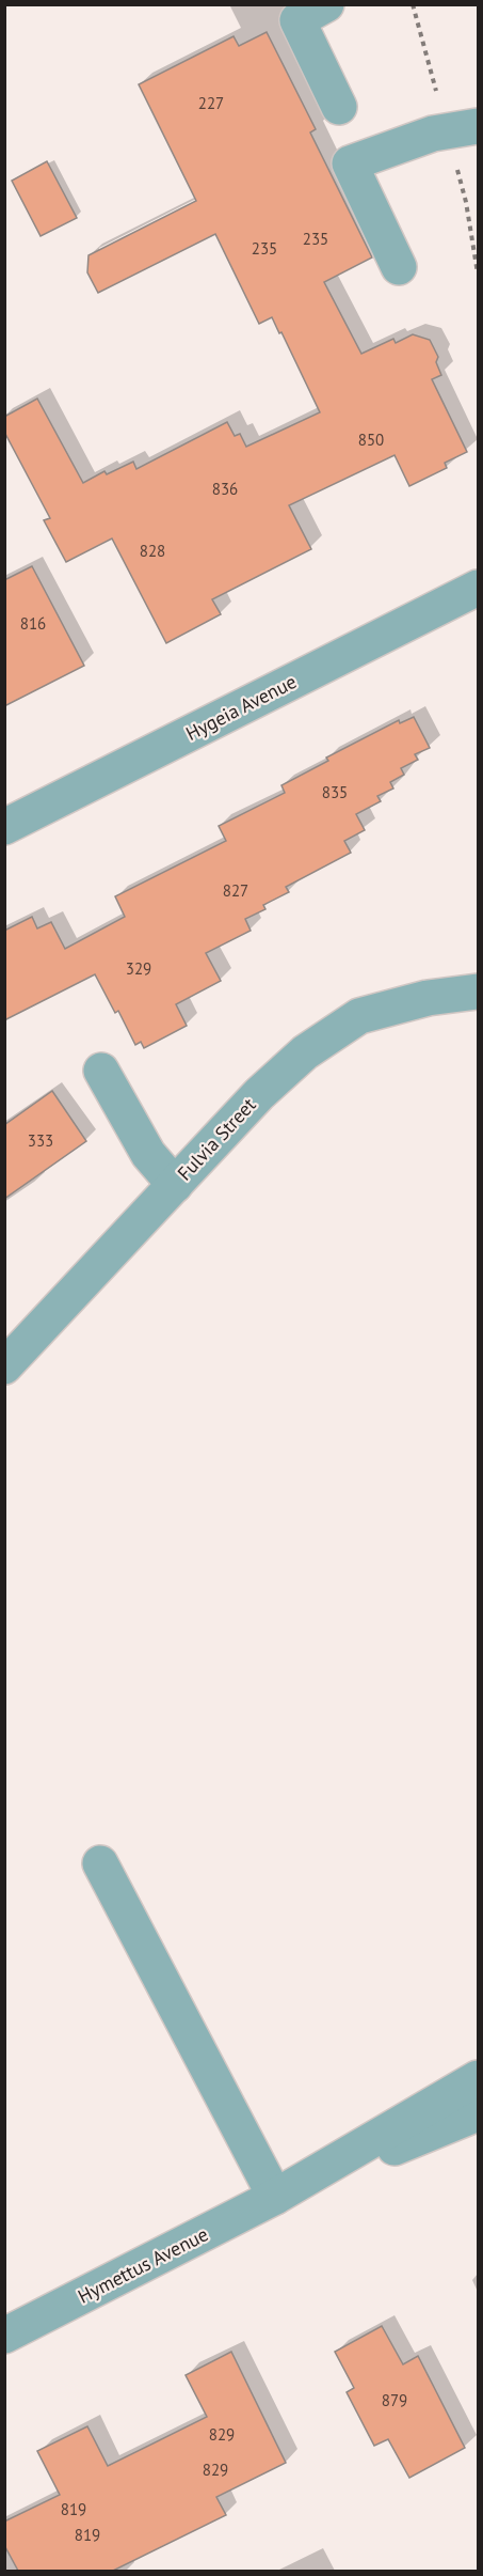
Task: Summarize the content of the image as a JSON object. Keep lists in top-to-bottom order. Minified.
{"streets":{"street":["Hygeia Avenue","Fulvia Street","Hymettus Avenue"]},"house_numbers":["227","235","235","850","836","828","816","835","827","329","333","879","829","829","819","819"]}
